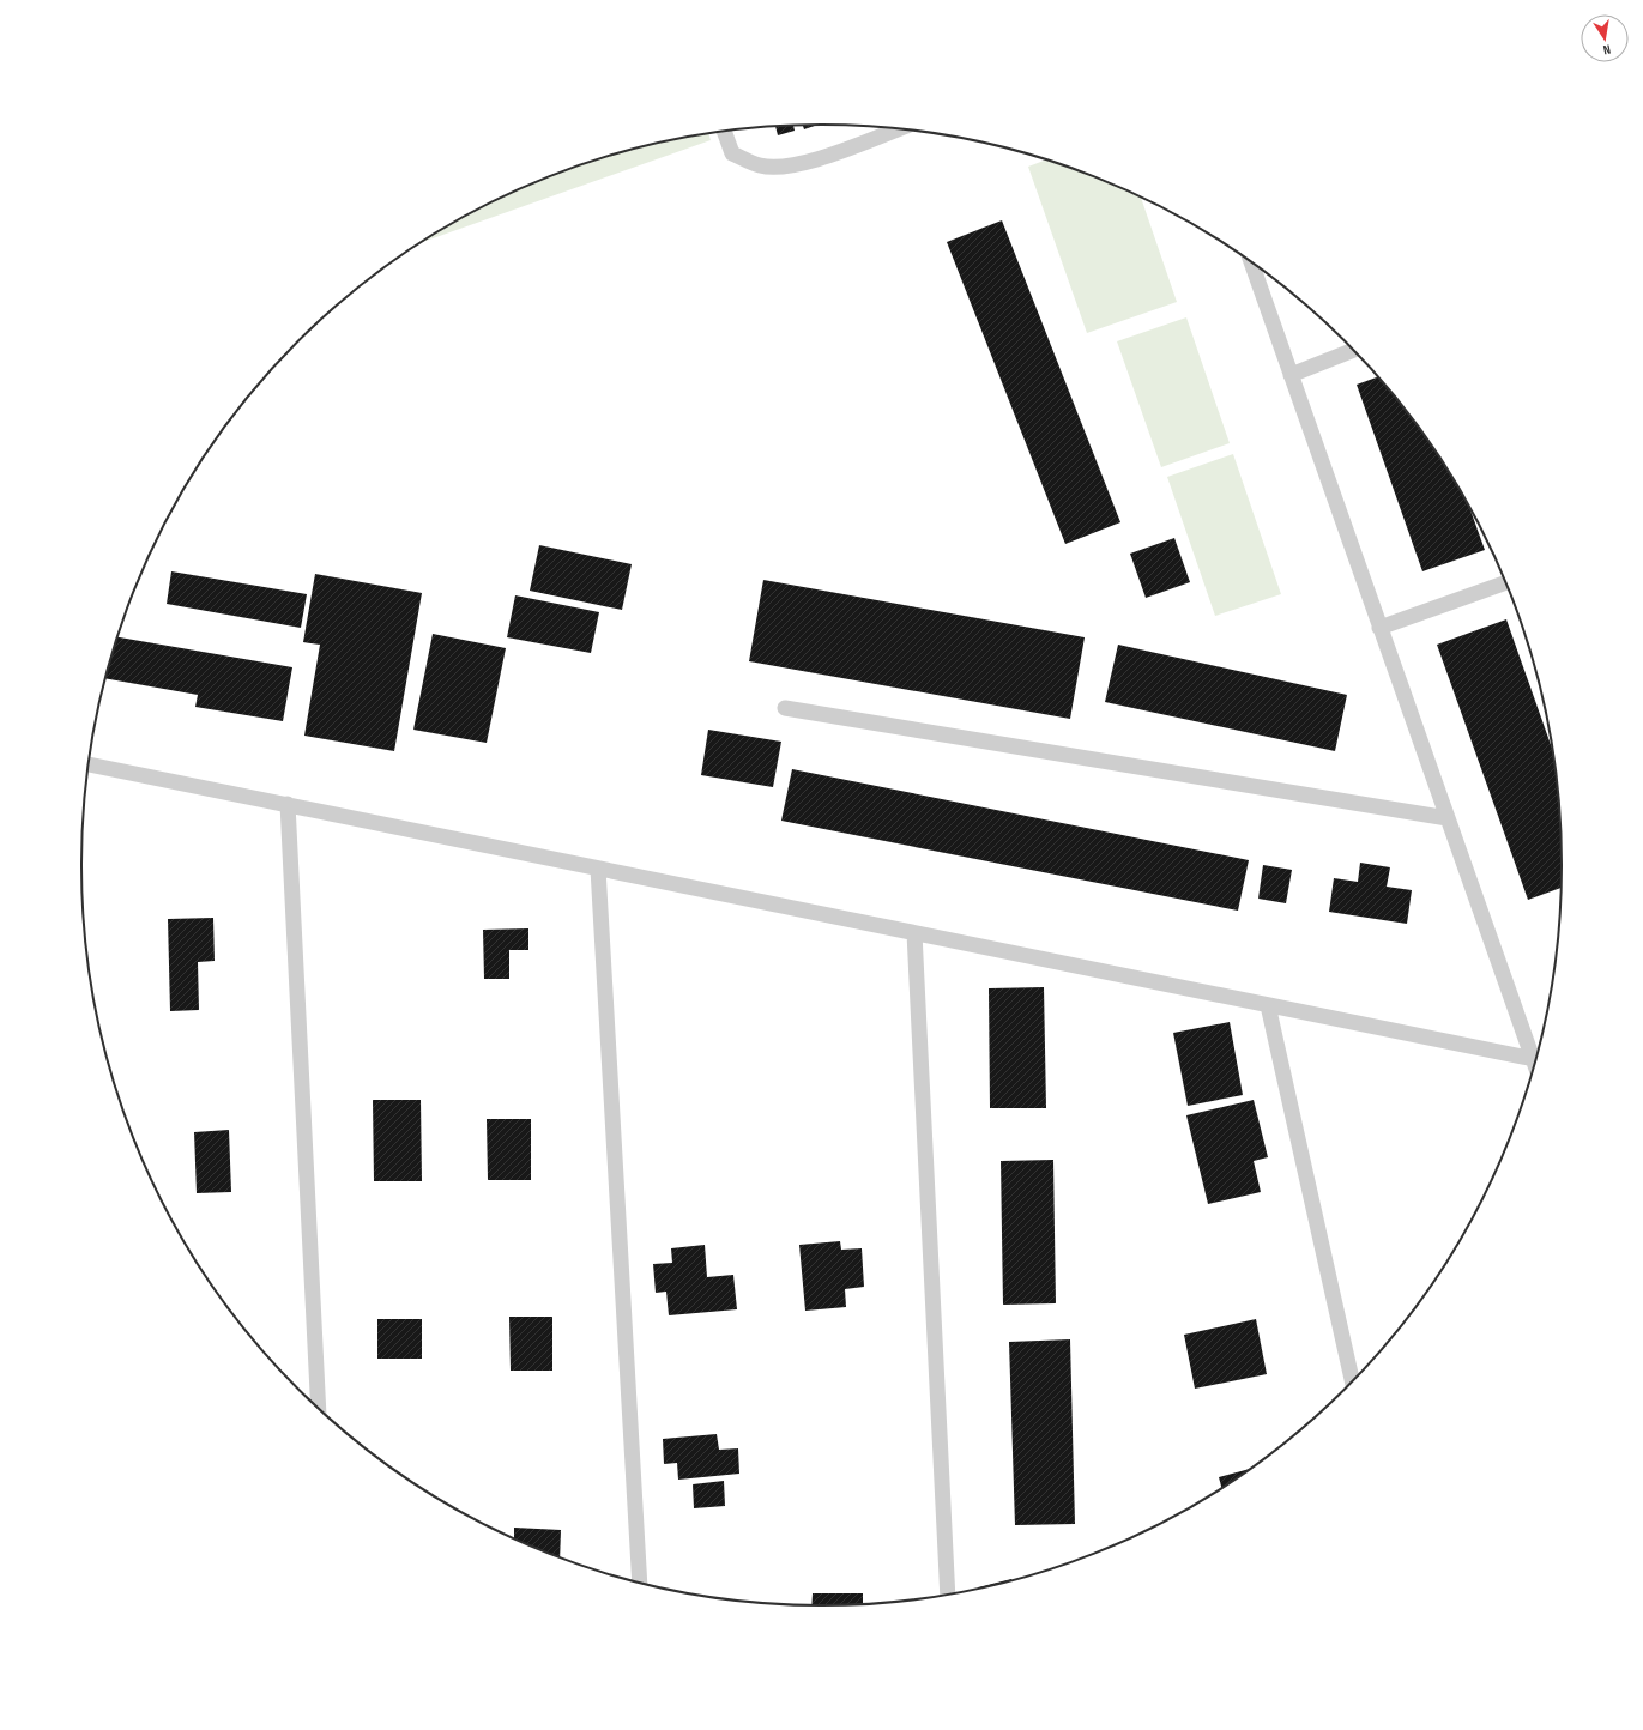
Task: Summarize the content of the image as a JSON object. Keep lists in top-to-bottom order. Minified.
{"north":"bottom"}
